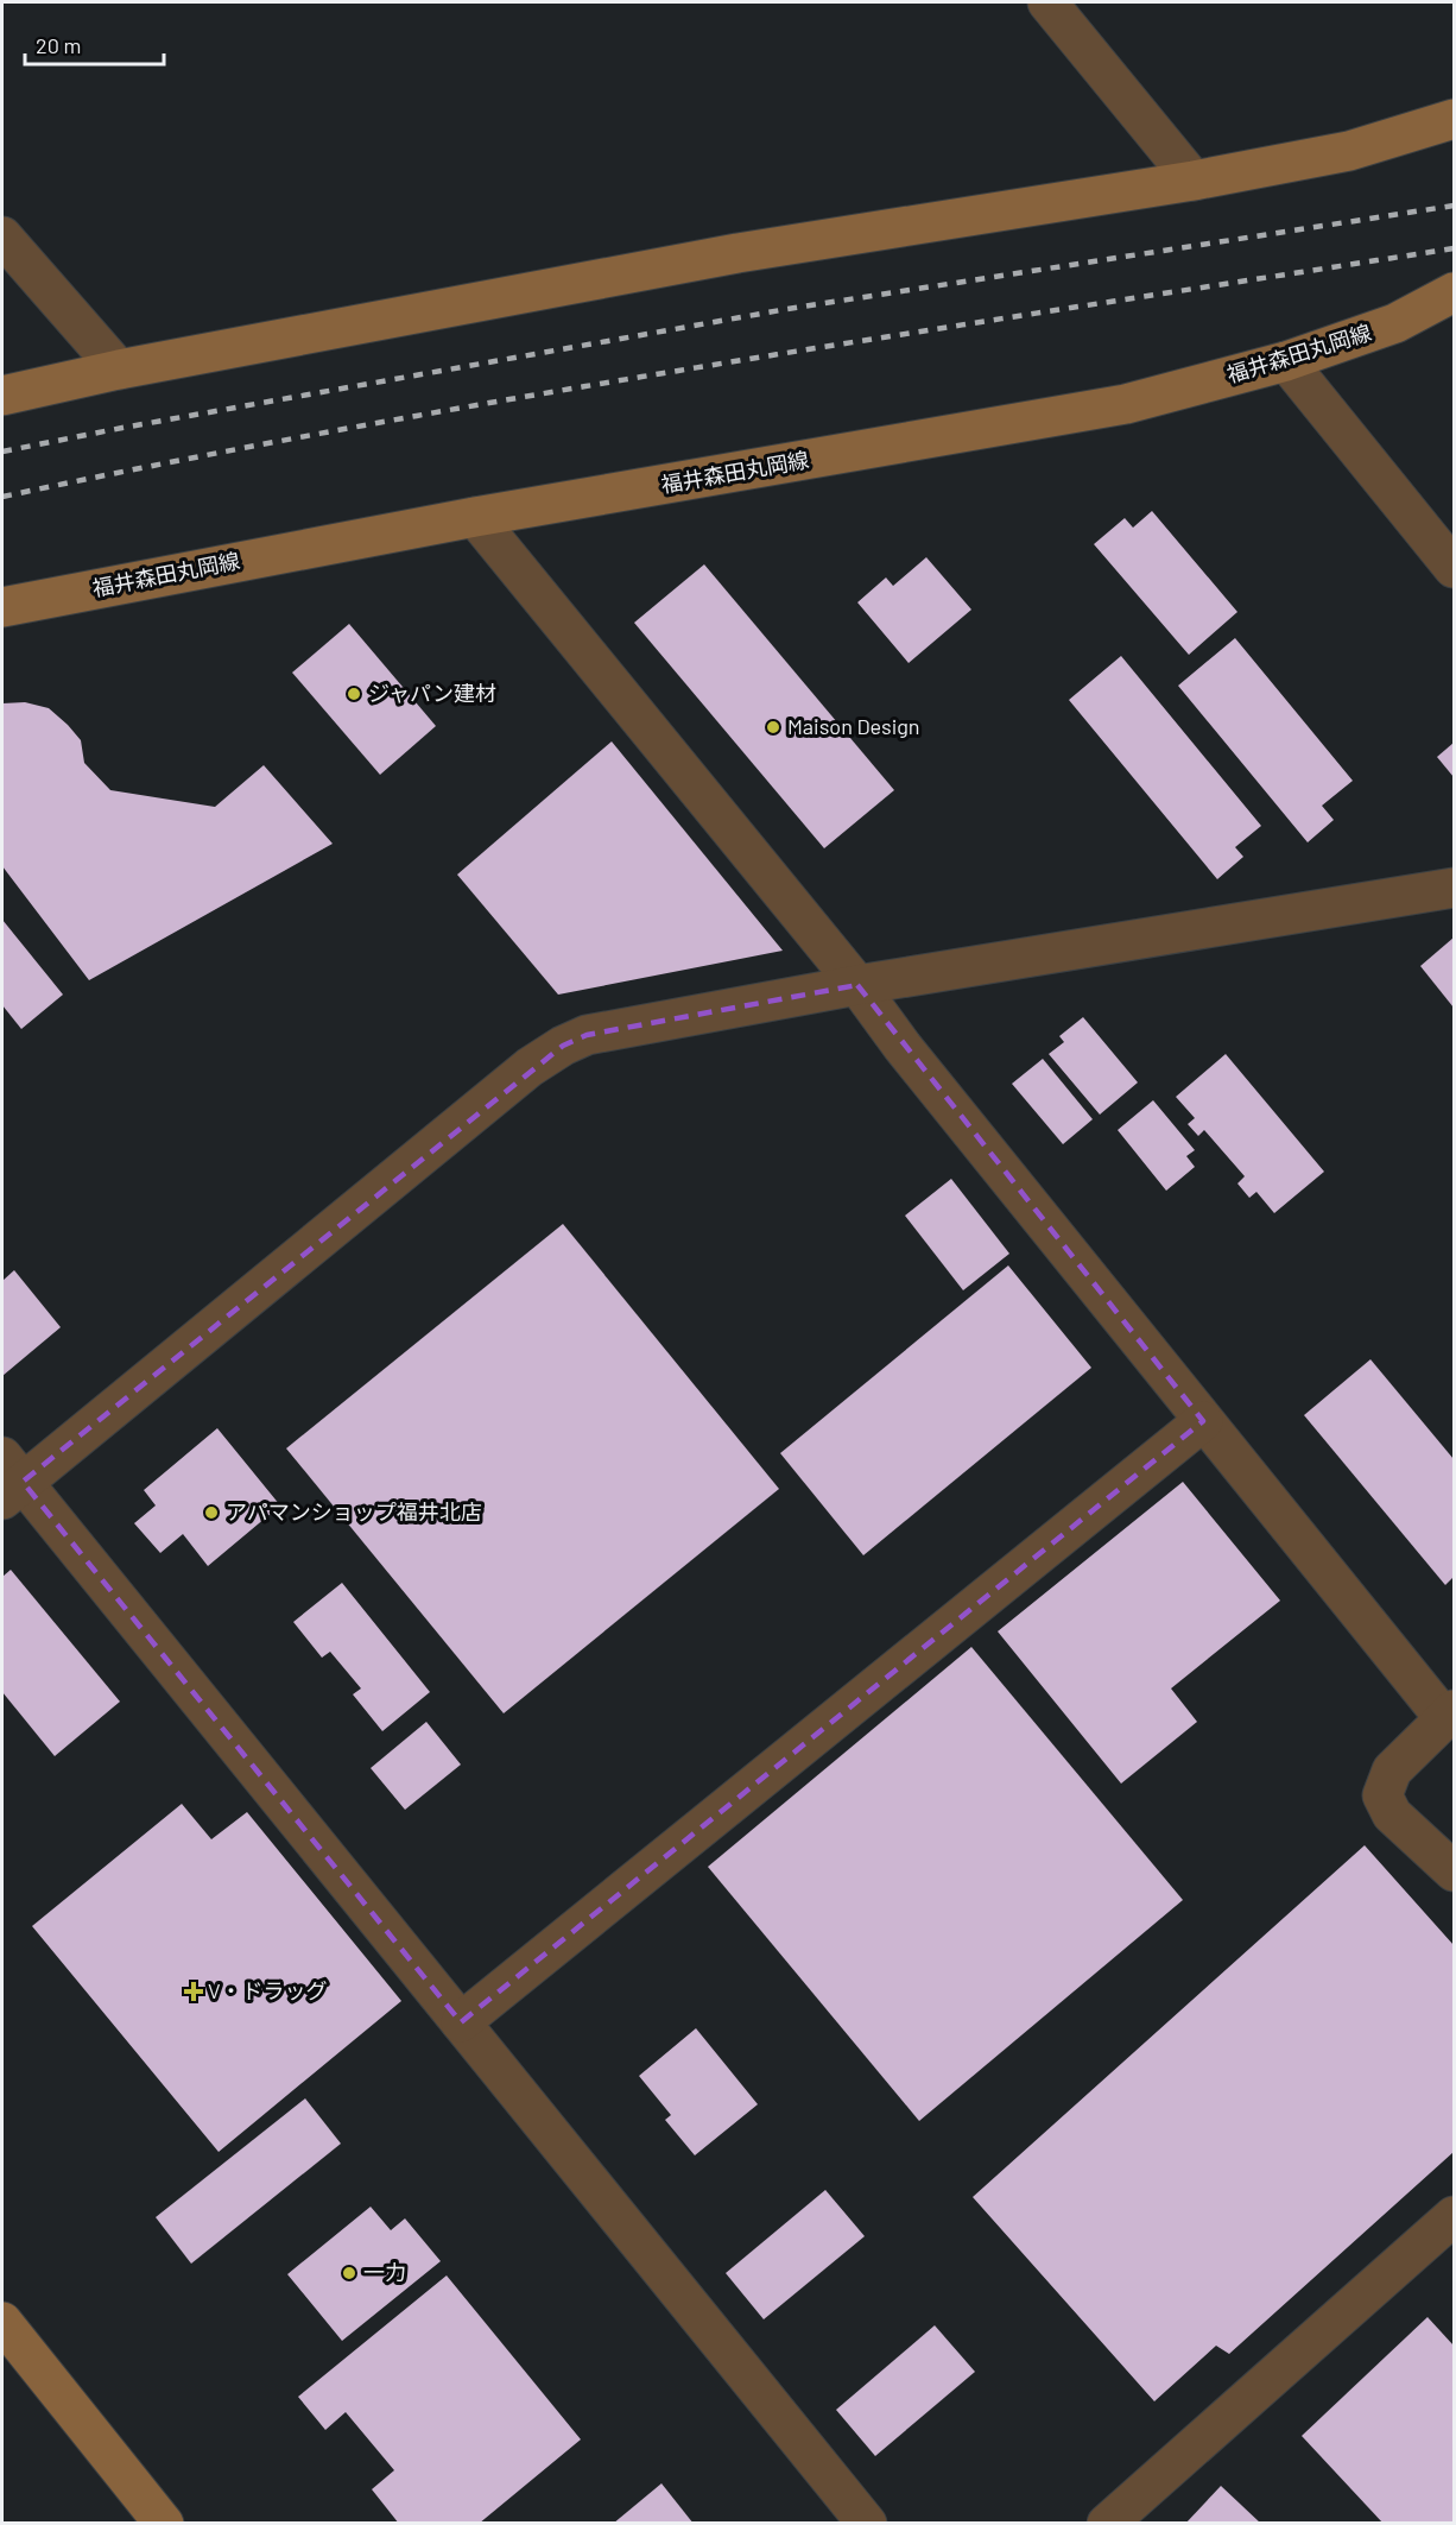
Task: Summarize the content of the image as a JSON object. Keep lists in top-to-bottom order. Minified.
{"streets":{"main road":["福井森田丸岡線"]},"places":{"other":["ジャパン建材","Maison Design","アパマンショップ福井北店","一力"],"health":["V・ドラッグ"]},"scale_bar":"20 m"}
